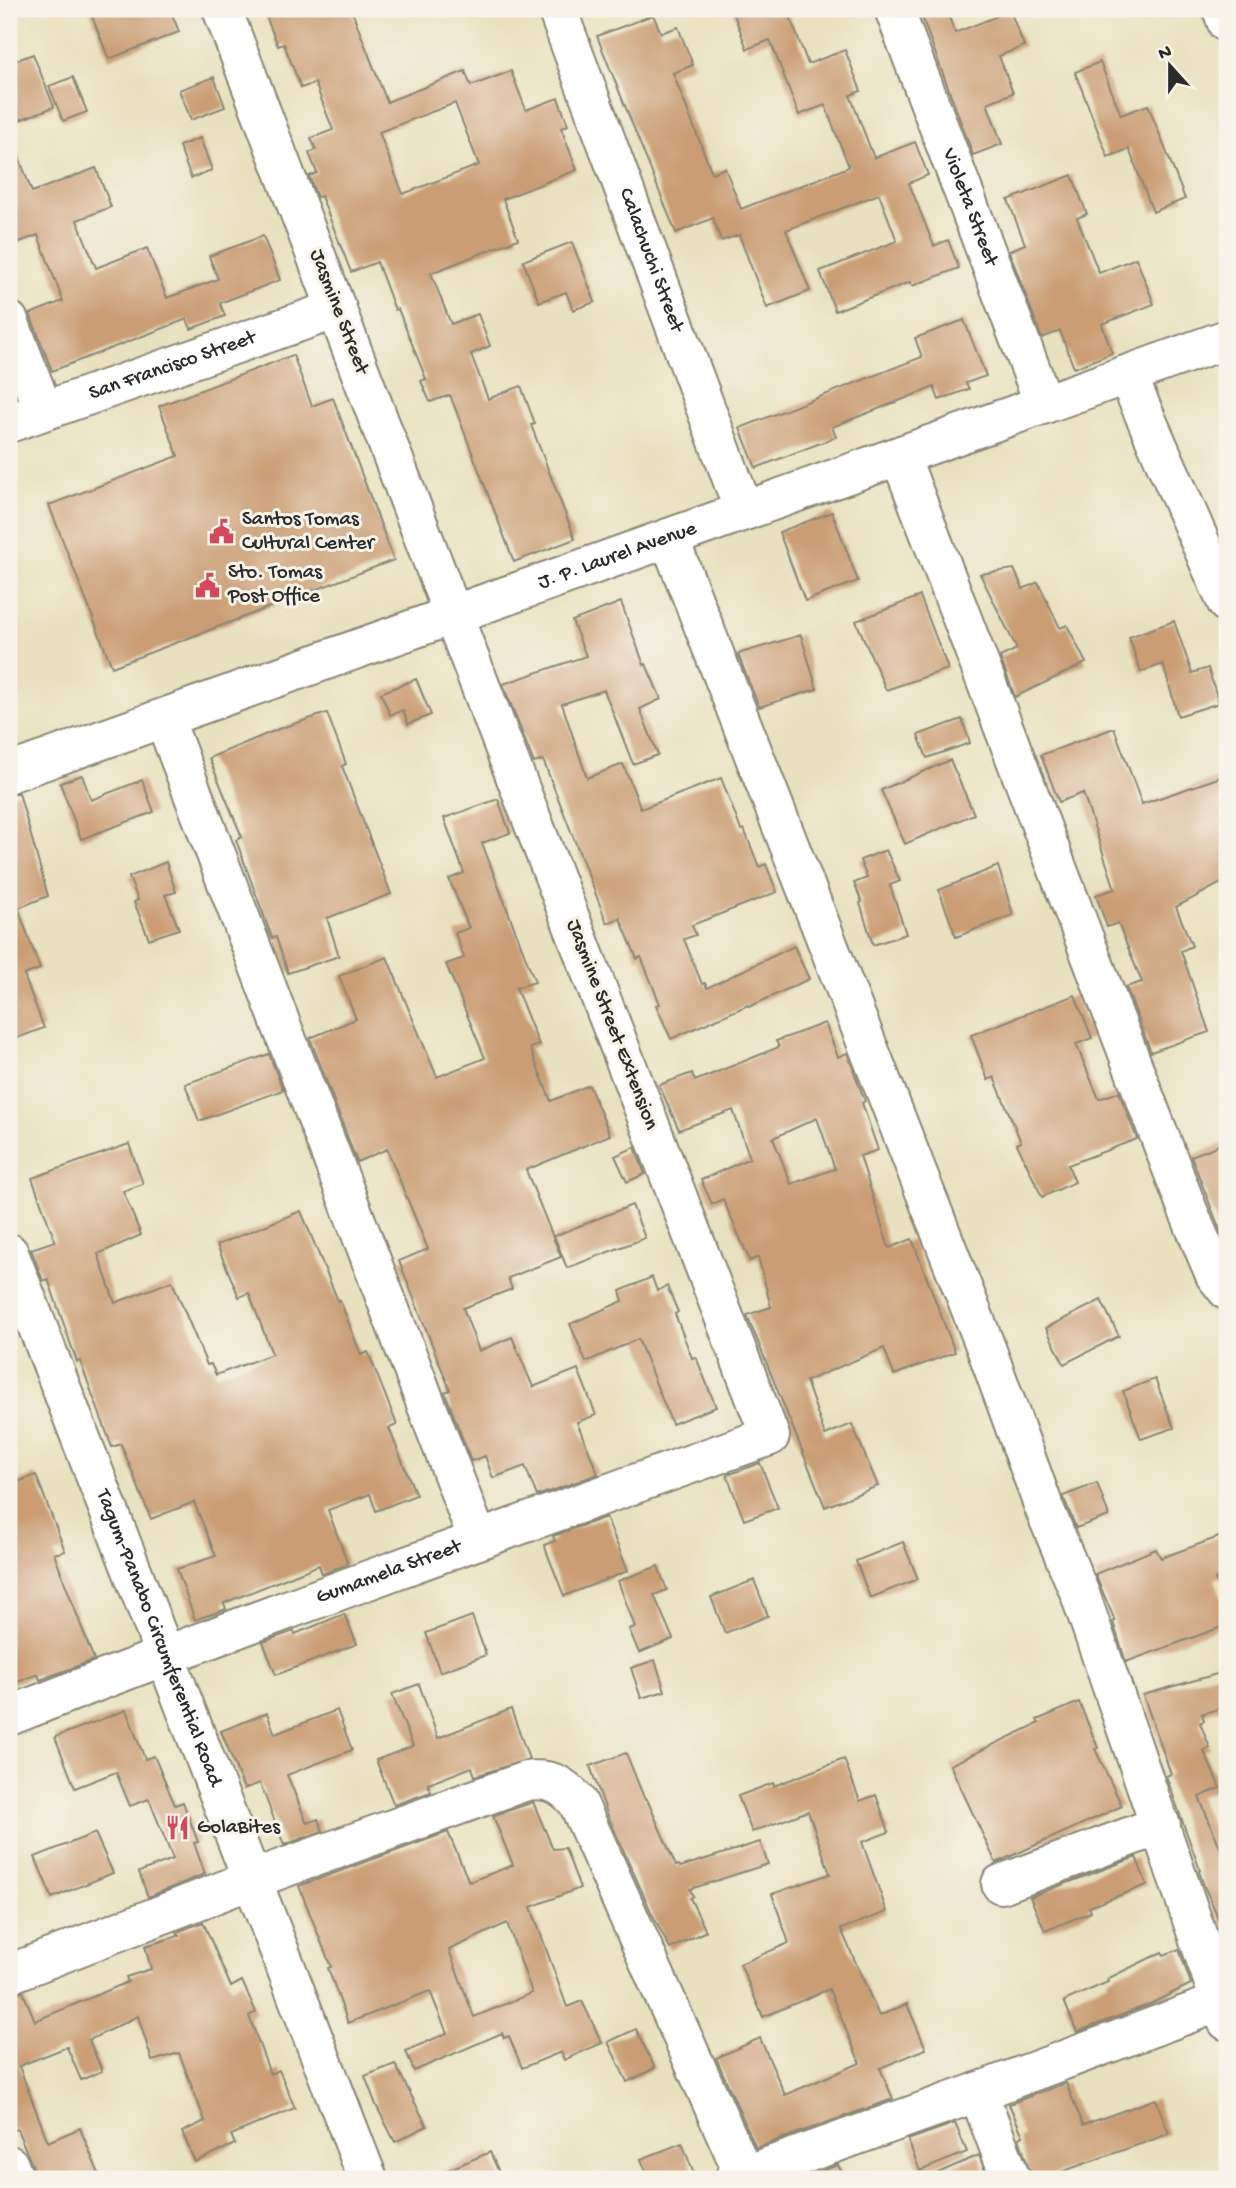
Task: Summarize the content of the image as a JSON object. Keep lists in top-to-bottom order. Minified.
{"streets":{"street":["Violeta Street","Calachuchi Street","Jasmine Street","San Francisco Street","J. P. Laurel Avenue","Jasmine Street Extension","Gumamela Street","Tagum-Panabo Circumferential Road"]},"crossings":[["Violeta Street","J. P. Laurel Avenue"],["Calachuchi Street","J. P. Laurel Avenue"],["Jasmine Street","San Francisco Street"],["Jasmine Street","J. P. Laurel Avenue"],["Jasmine Street","Jasmine Street Extension"],["J. P. Laurel Avenue","Jasmine Street Extension"],["Jasmine Street Extension","Gumamela Street"],["Gumamela Street","Tagum-Panabo Circumferential Road"]],"places":{"public building":["Santos Tomas Cultural Center","Sto. Tomas Post Office"],"restaurant":["GolaBites"]},"north":"top"}
